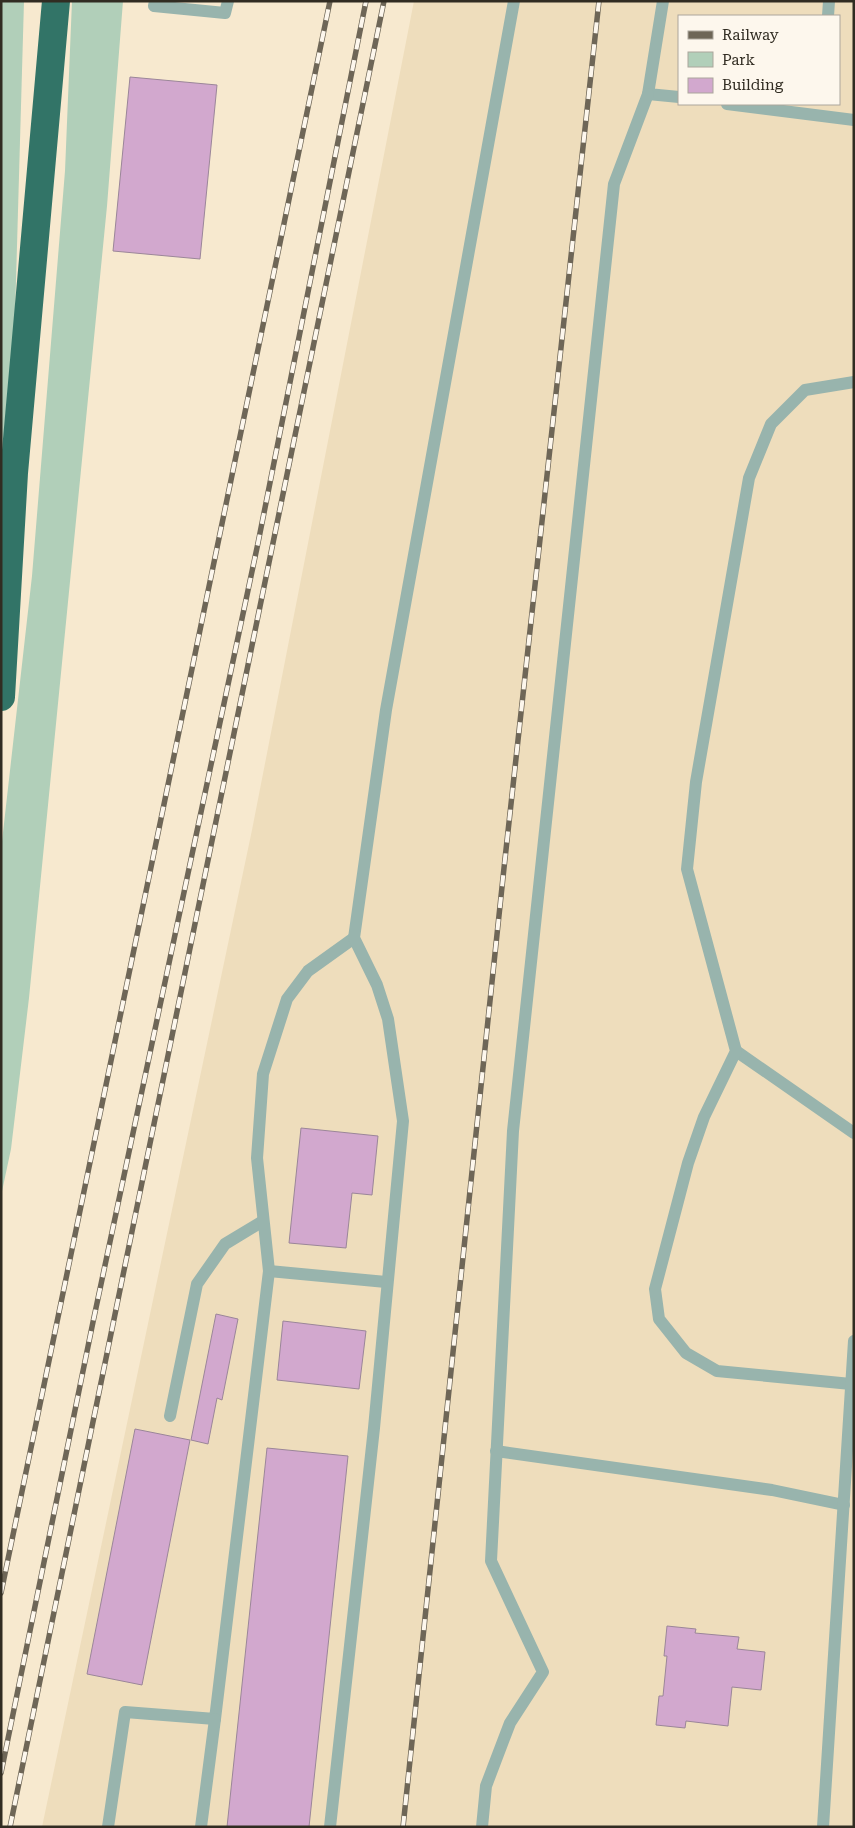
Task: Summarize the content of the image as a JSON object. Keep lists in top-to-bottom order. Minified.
{"legend":["Railway","Park","Building"]}
